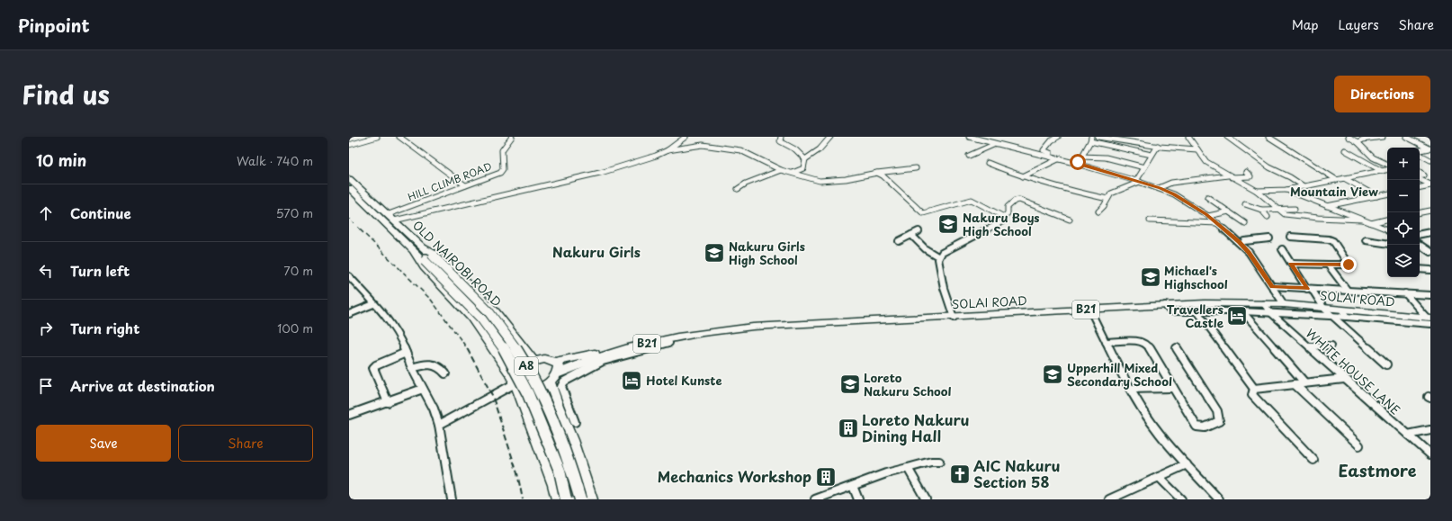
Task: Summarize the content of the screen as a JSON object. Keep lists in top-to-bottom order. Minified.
{"streets":{"highway":["OLD NAIROBI ROAD","SOLAI ROAD","B21","A8"],"street":["HILL CLIMB ROAD","WHITE HOUSE LANE"]},"crossings":[["HILL CLIMB ROAD","OLD NAIROBI ROAD"],["OLD NAIROBI ROAD","A8"],["SOLAI ROAD","B21"],["SOLAI ROAD","WHITE HOUSE LANE"]],"districts":["Mountain View","Nakuru Girls","Eastmore"],"places":{"school or university":["Nakuru Boys High School","Nakuru Girls High School","Michael's Highschool","Upperhill Mixed Secondary School","Loreto Nakuru School"],"hotel":["Travellers Castle","Hotel Kunste"],"building":["Loreto Nakuru Dining Hall","Mechanics Workshop"],"church":["AIC Nakuru Section 58"]},"page":{"header":"Pinpoint","nav":["Map","Layers","Share"],"title":"Find us","buttons":["Directions",["Save","Share"]],"heading":["10 min","Walk · 740 m"],"map_buttons":["+","−"],"list":[["Continue","570 m"],["Turn left","70 m"],["Turn right","100 m"],"Arrive at destination"]}}
